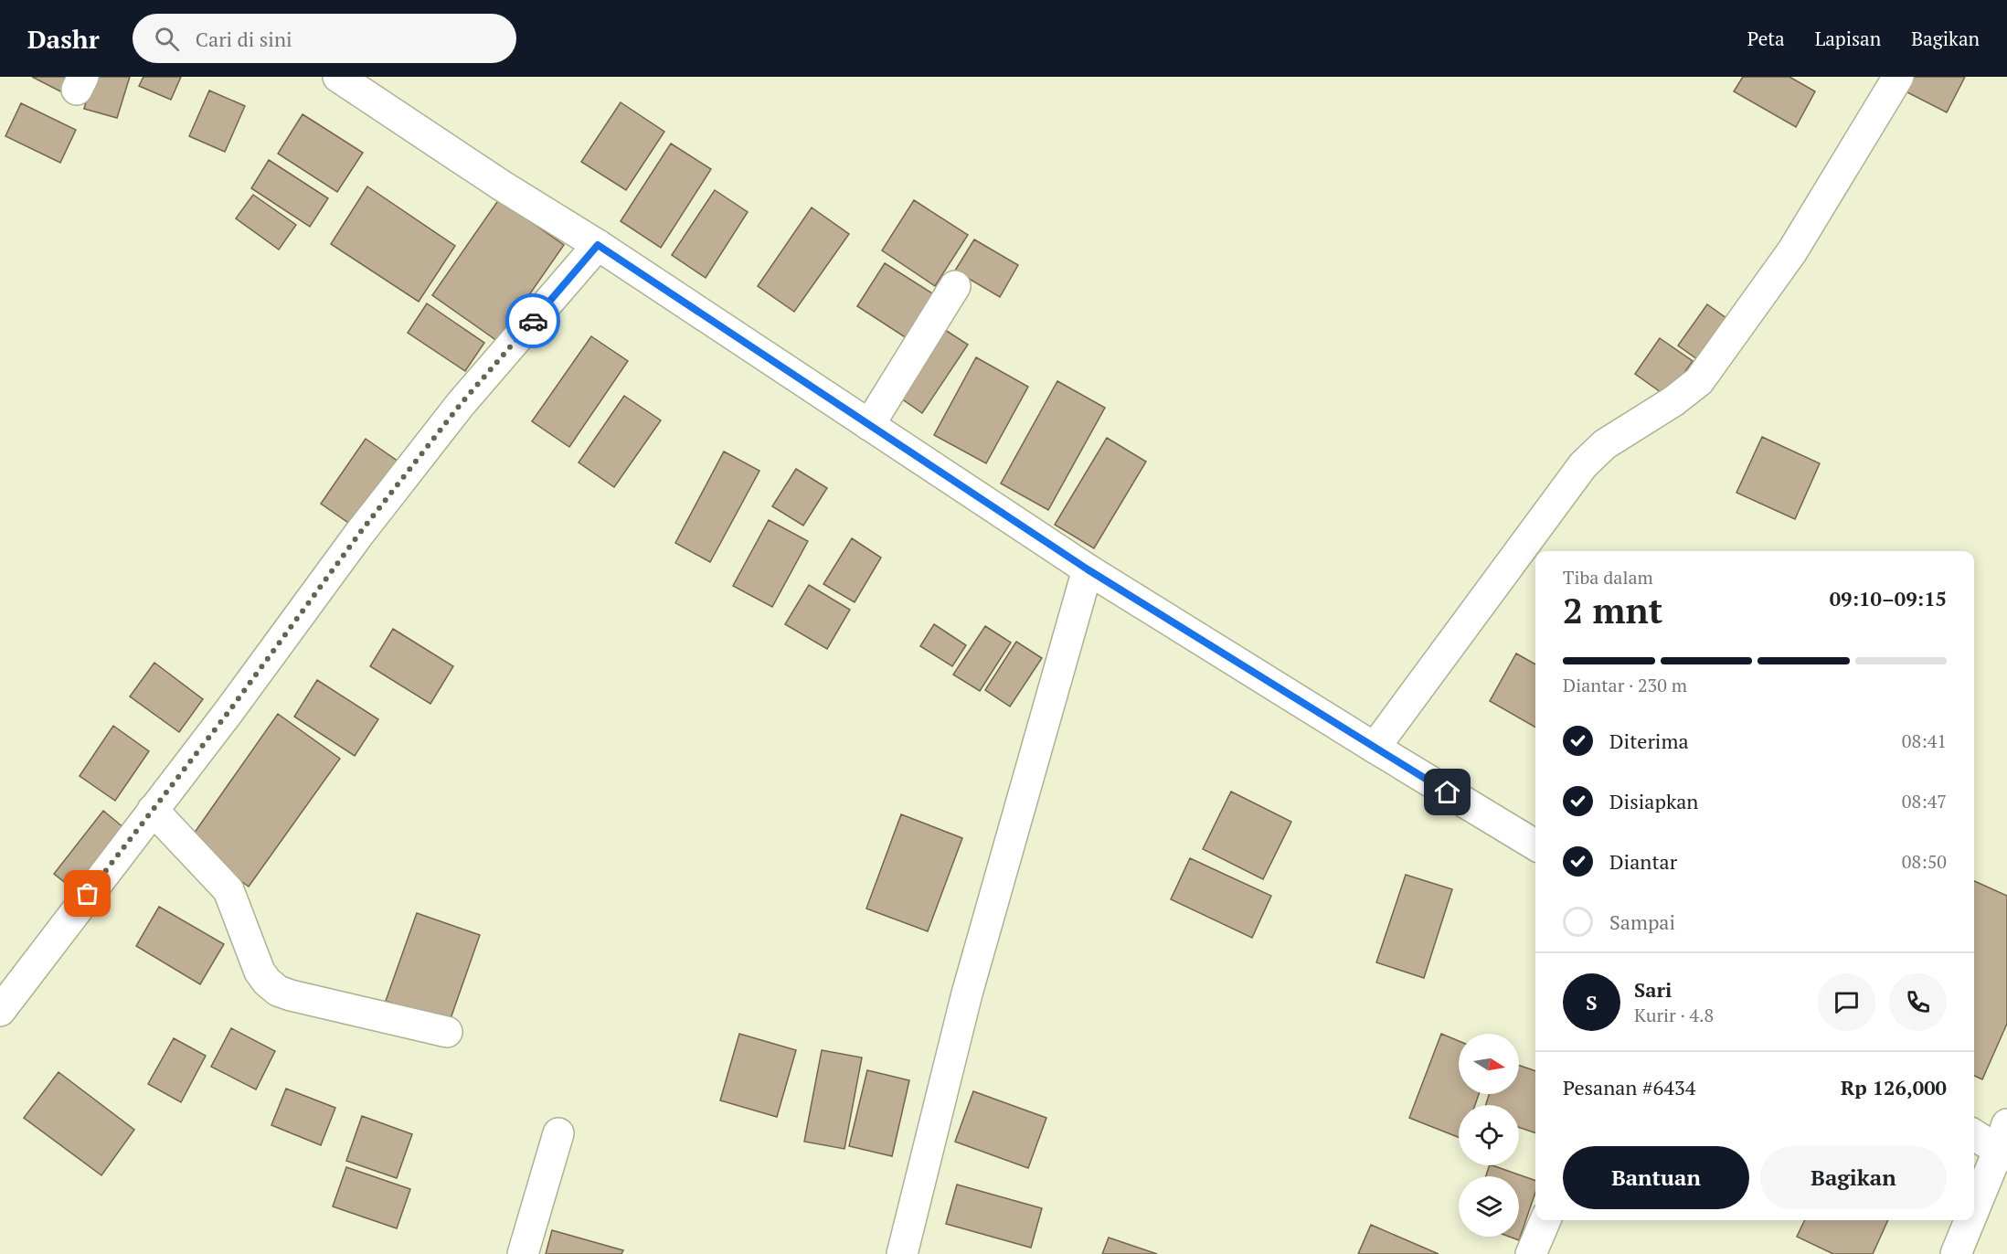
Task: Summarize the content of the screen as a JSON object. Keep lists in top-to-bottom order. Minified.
{"north":"right","page":{"header":"Dashr","search":"Cari di sini","nav":["Peta","Lapisan","Bagikan"],"heading":["2 mnt","Tiba dalam","09:10–09:15"],"panel":["Sari","Kurir · 4.8","Pesanan #6434","Rp 126,000"],"bar":"Diantar · 230 m","list":[["Diterima","08:41"],["Disiapkan","08:47"],["Diantar","08:50"],"Sampai"],"round":"S","buttons":["Bantuan","Bagikan"]}}
